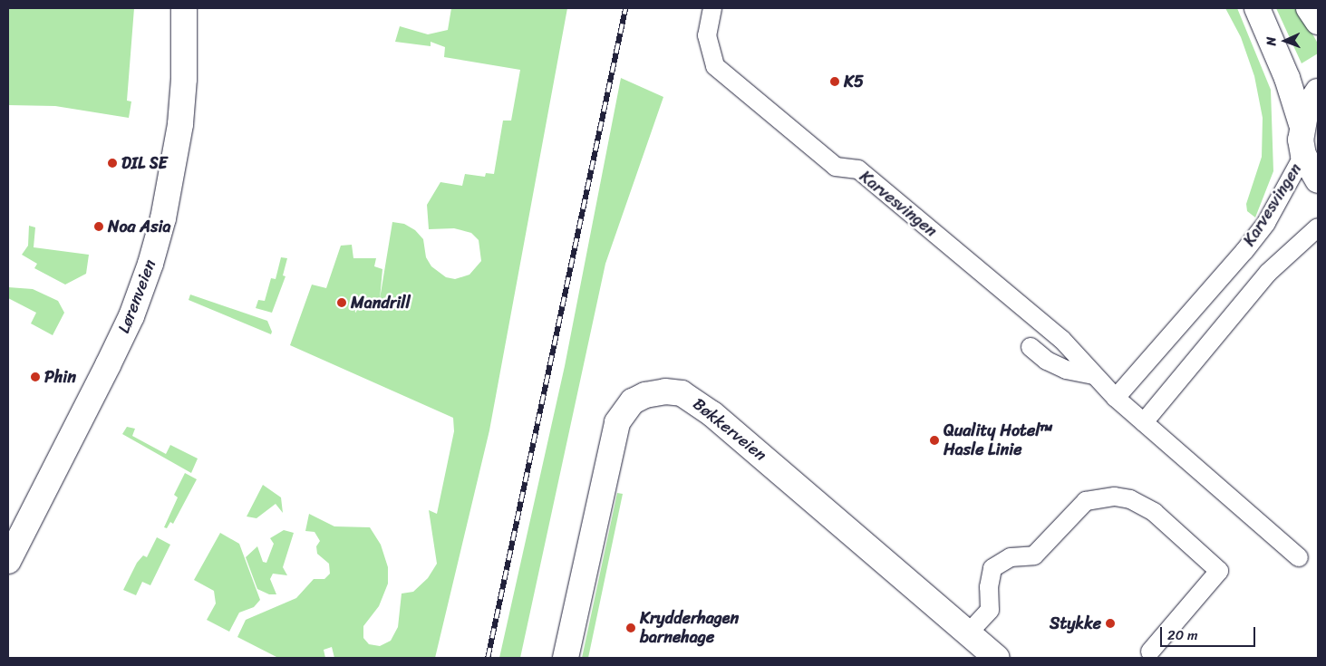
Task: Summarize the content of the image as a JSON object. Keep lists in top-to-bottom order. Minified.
{"streets":{"street":["Lørenveien","Bøkkerveien"],"lane":["Karvesvingen"]},"places":["K5","DIL SE","Noa Asia","Mandrill","Phin","Quality Hotel™ Hasle Linie","Stykke","Krydderhagen barnehage"],"scale_bar":"20 m","north":"left"}
